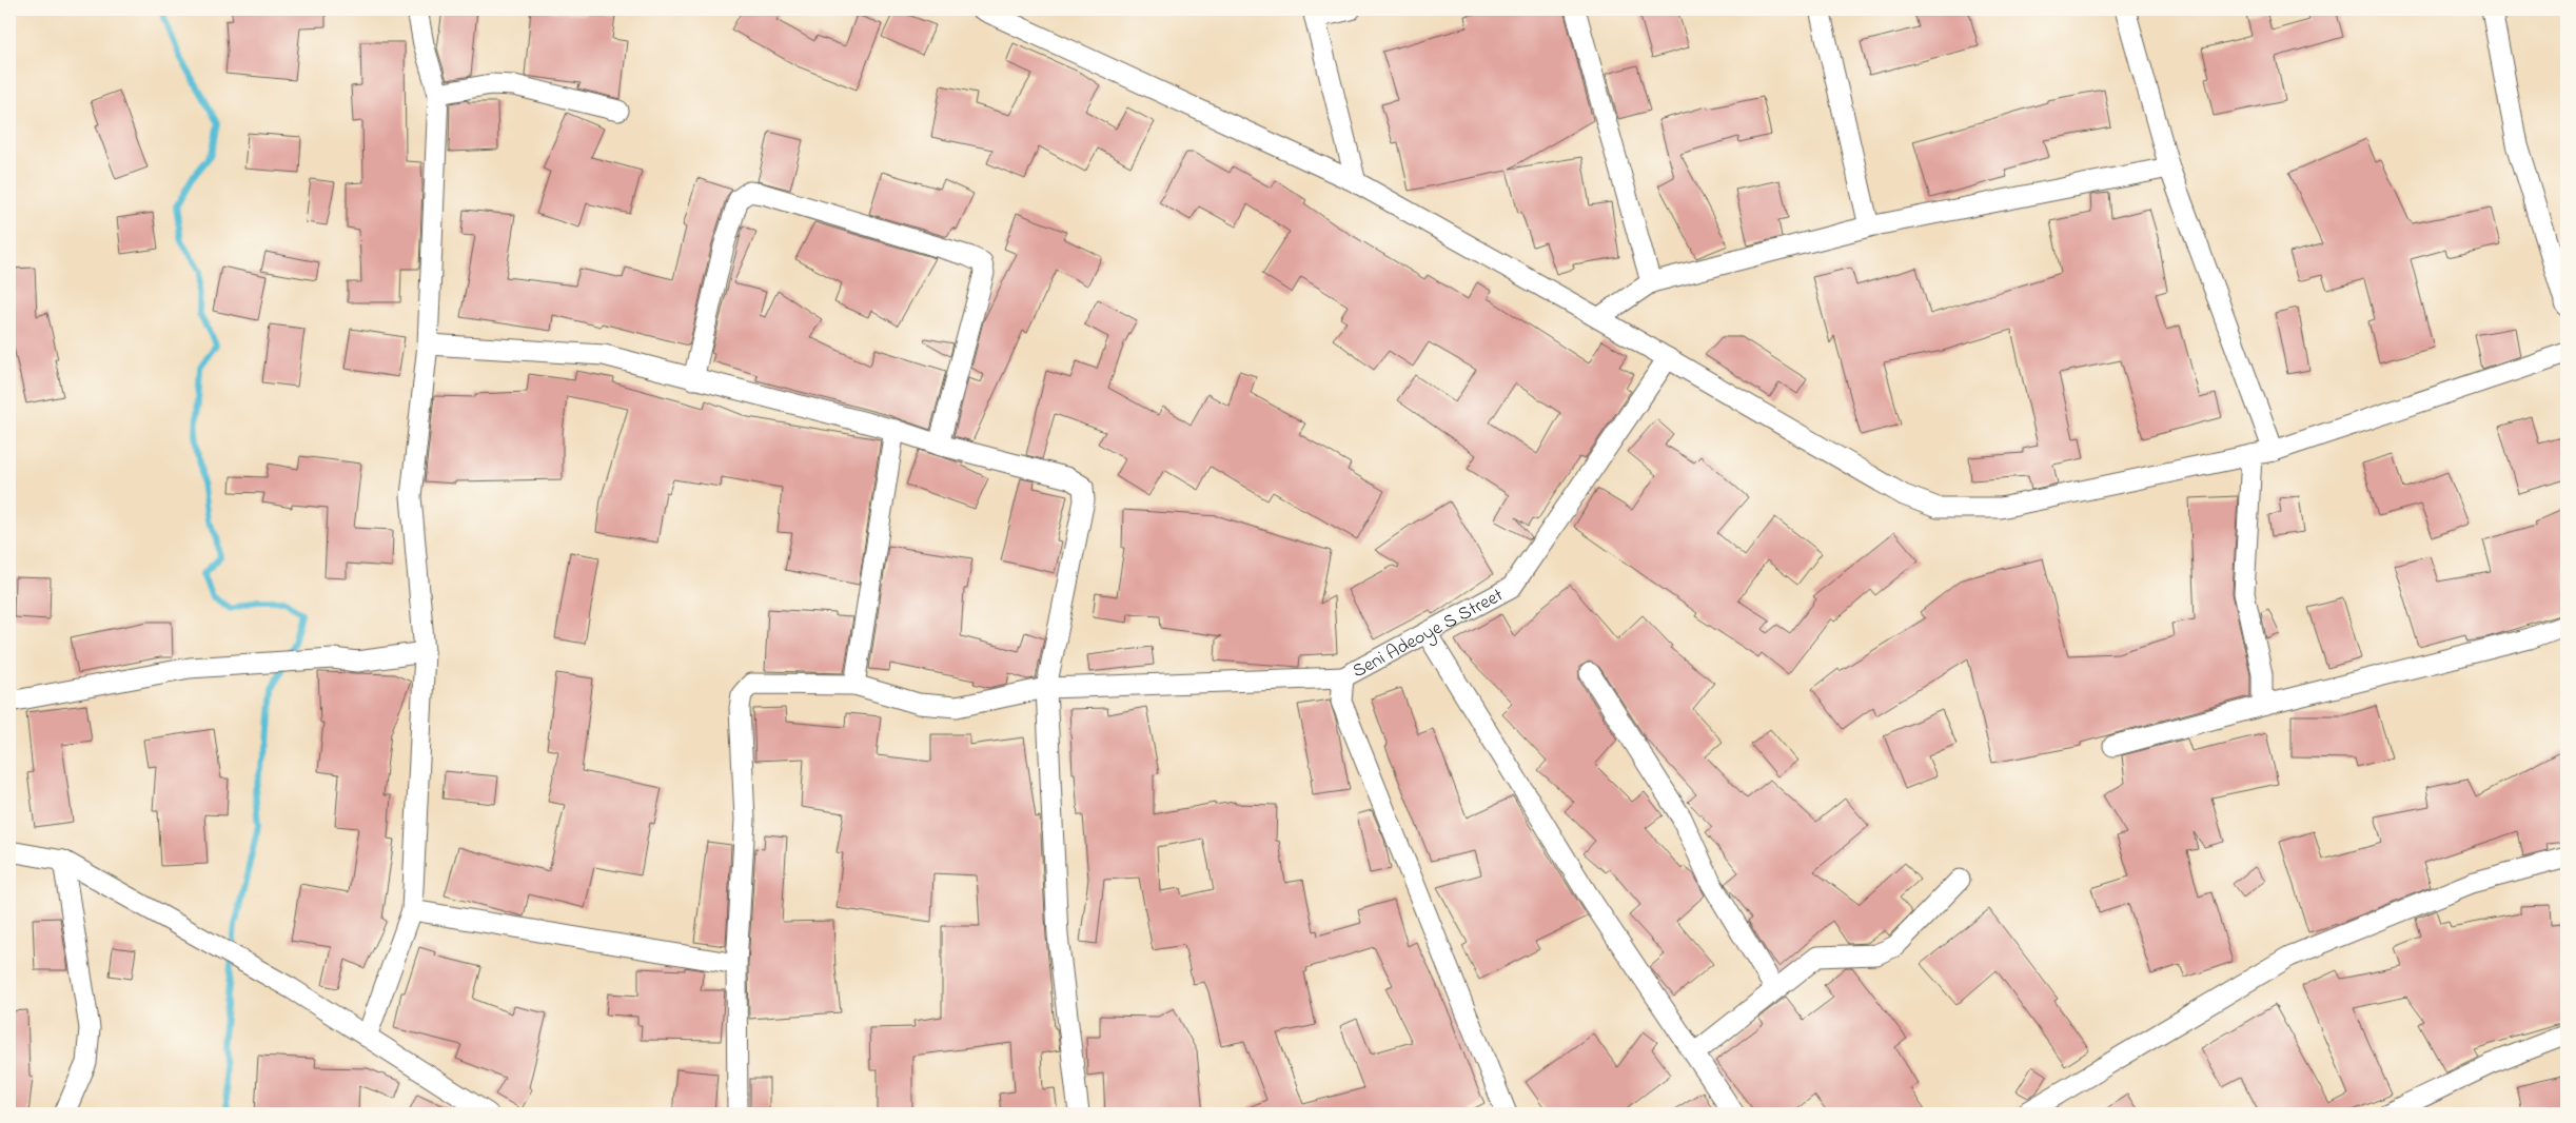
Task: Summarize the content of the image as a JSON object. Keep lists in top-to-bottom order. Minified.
{"streets":{"street":["Seni Adeoye S Street"]}}
